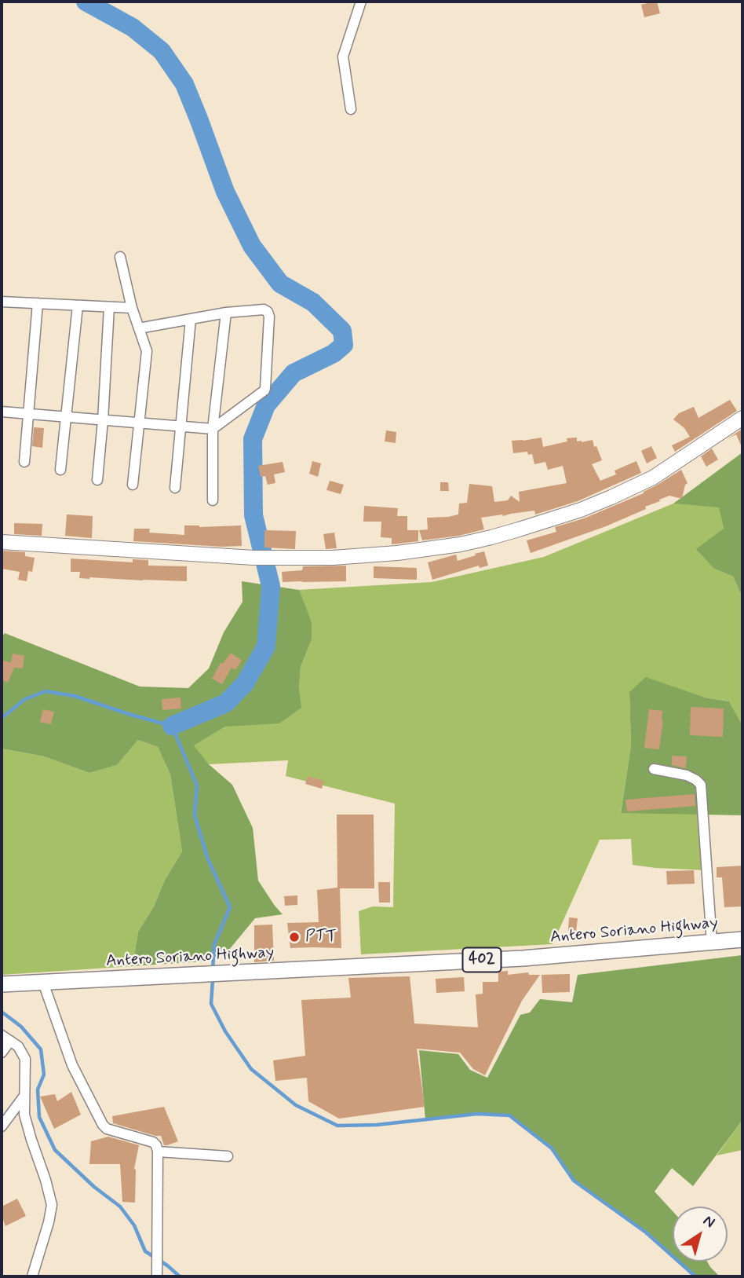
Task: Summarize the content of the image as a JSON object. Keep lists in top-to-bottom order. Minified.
{"streets":{"main road":["Antero Soriano Highway","402"]},"places":["PTT"],"north":"top right"}
